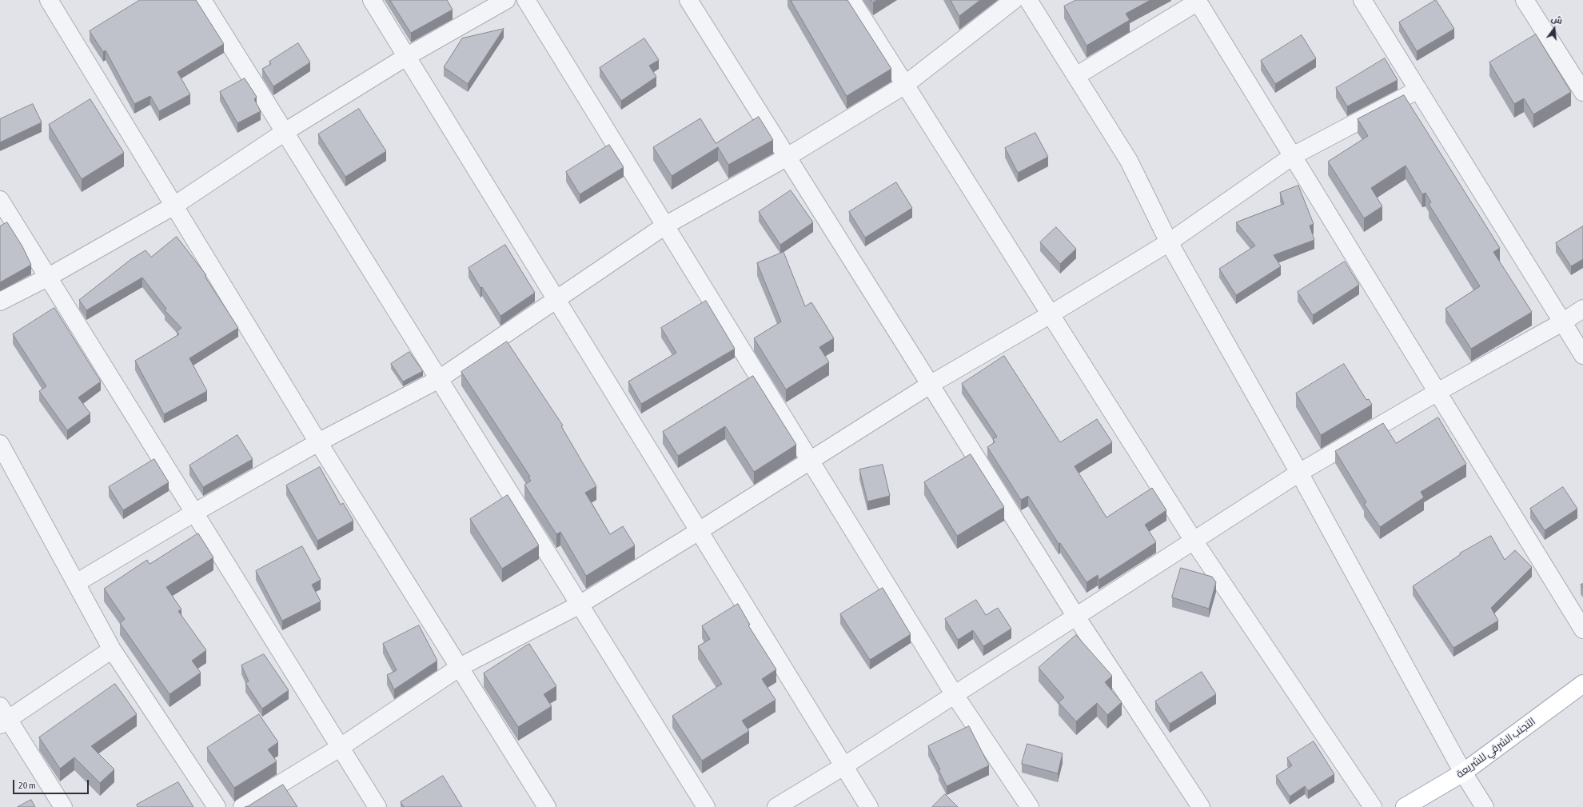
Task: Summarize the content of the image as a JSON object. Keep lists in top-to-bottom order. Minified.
{"streets":{"main road":["التجنب الشرقي للشريعة"]},"scale_bar":"20 m","north":"top"}
